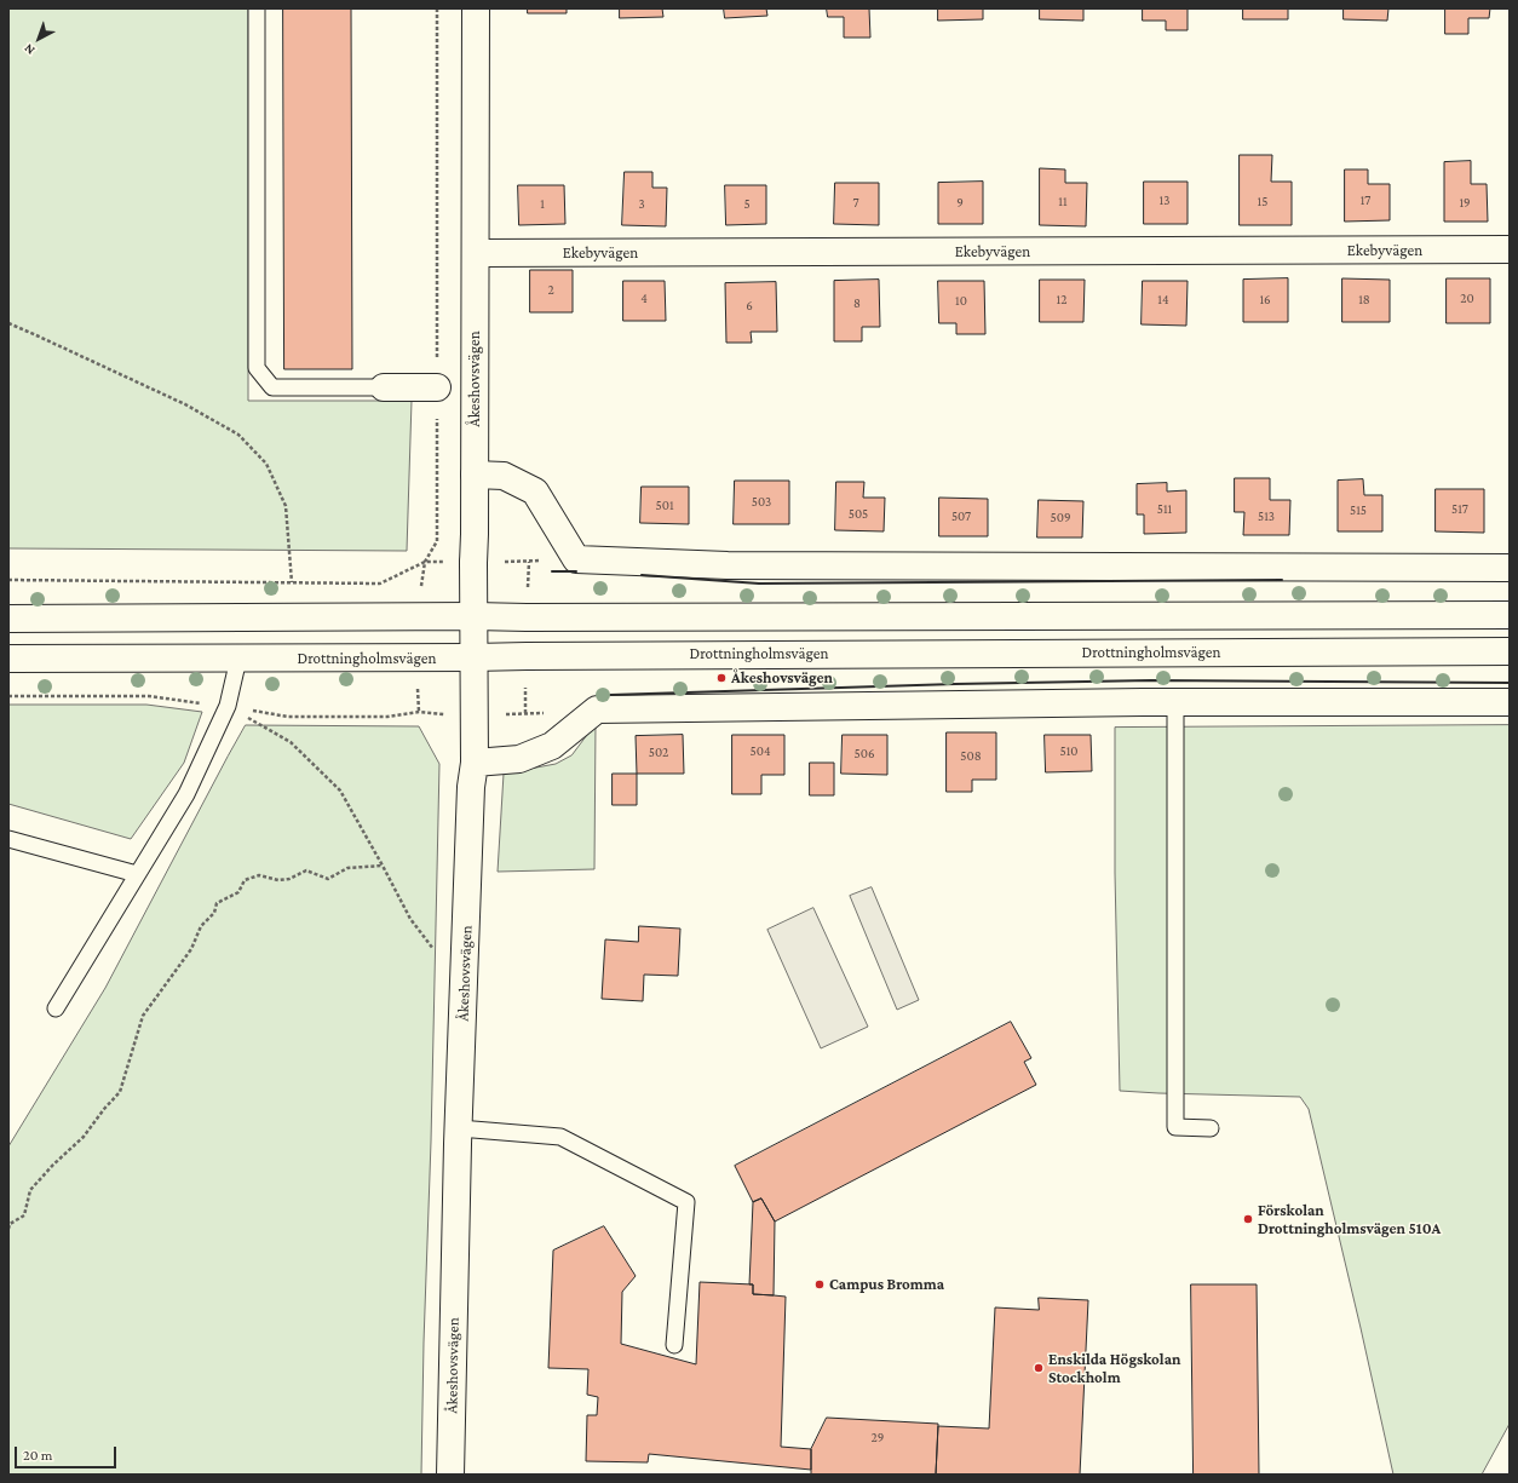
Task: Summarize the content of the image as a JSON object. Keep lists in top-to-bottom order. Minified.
{"streets":{"street":["Ekebyvägen","Åkeshovsvägen","Drottningholmsvägen"]},"crossings":[["Ekebyvägen","Åkeshovsvägen"],["Åkeshovsvägen","Drottningholmsvägen"]],"places":["Åkeshovsvägen","Förskolan Drottningholmsvägen 510A","Campus Bromma","Enskilda Högskolan Stockholm"],"house_numbers":["13","17","11","15","7","9","19","1","3","5","2","4","20","12","14","16","18","10","8","6","503","501","511","517","515","505","507","513","509","504","510","502","506","508","29"],"scale_bar":"20 m","north":"bottom left"}
